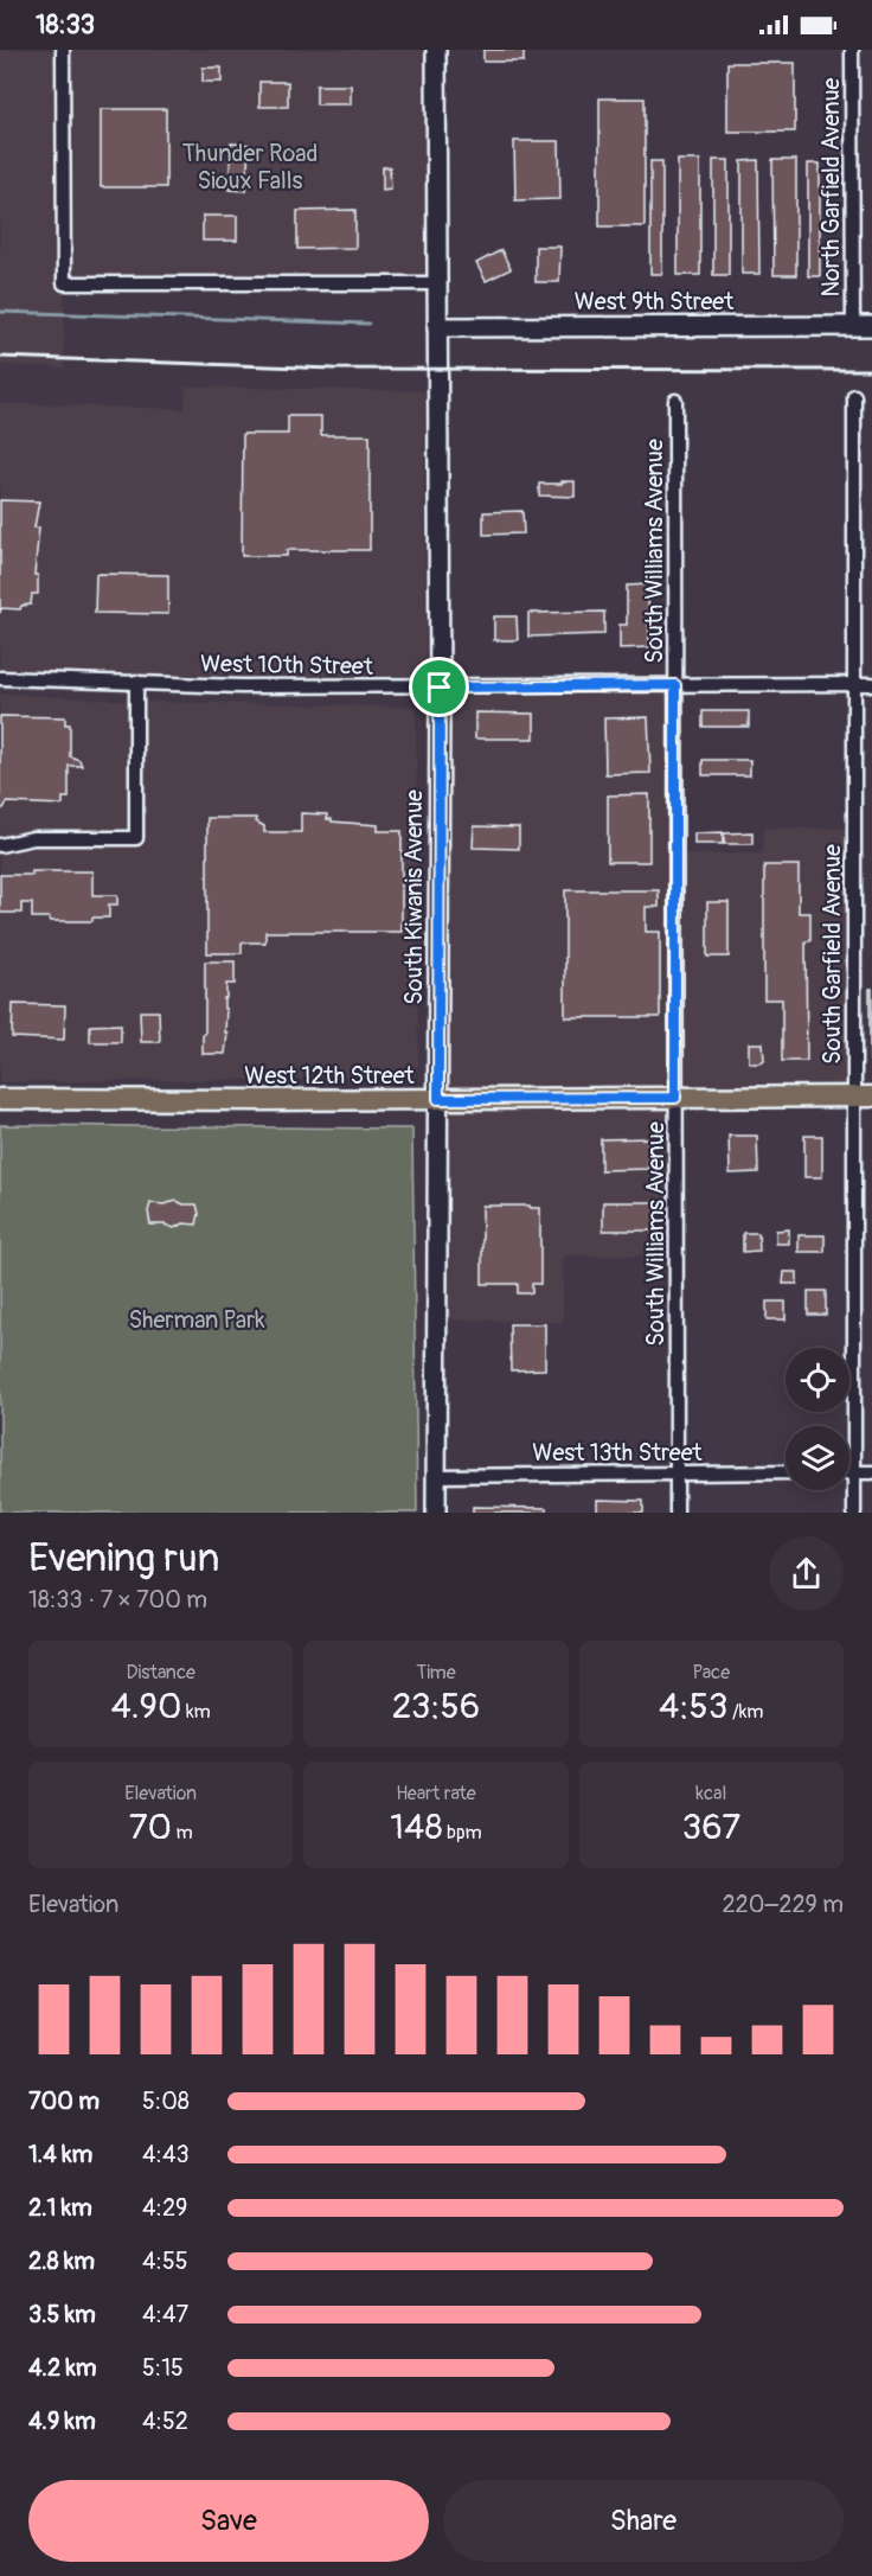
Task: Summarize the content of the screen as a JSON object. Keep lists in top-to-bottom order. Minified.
{"streets":{"main road":["West 9th Street","South Kiwanis Avenue","West 12th Street"],"street":["North Garfield Avenue","South Williams Avenue","West 10th Street","South Garfield Avenue","West 13th Street"]},"crossings":[["North Garfield Avenue","West 9th Street"],["West 9th Street","South Kiwanis Avenue"],["South Williams Avenue","West 10th Street"],["South Williams Avenue","West 12th Street"],["South Williams Avenue","West 13th Street"],["West 10th Street","South Kiwanis Avenue"],["West 10th Street","South Garfield Avenue"],["South Kiwanis Avenue","West 12th Street"],["South Kiwanis Avenue","West 13th Street"],["South Garfield Avenue","West 12th Street"]],"parks":["Thunder Road Sioux Falls","Sherman Park"],"page":{"status":"18:33","heading":["Evening run","18:33 · 7 × 700 m"],"stats":[["Distance","4.90 km"],["Time","23:56"],["Pace","4:53 /km"],["Elevation","70 m"],["Heart rate","148 bpm"],["kcal","367"]],"chart":["Elevation","220–229 m"],"list":[{"name":"700 m","note":"5:08"},{"name":"1.4 km","note":"4:43"},{"name":"2.1 km","note":"4:29"},{"name":"2.8 km","note":"4:55"},{"name":"3.5 km","note":"4:47"},{"name":"4.2 km","note":"5:15"},{"name":"4.9 km","note":"4:52"}],"buttons":["Save","Share"]}}
